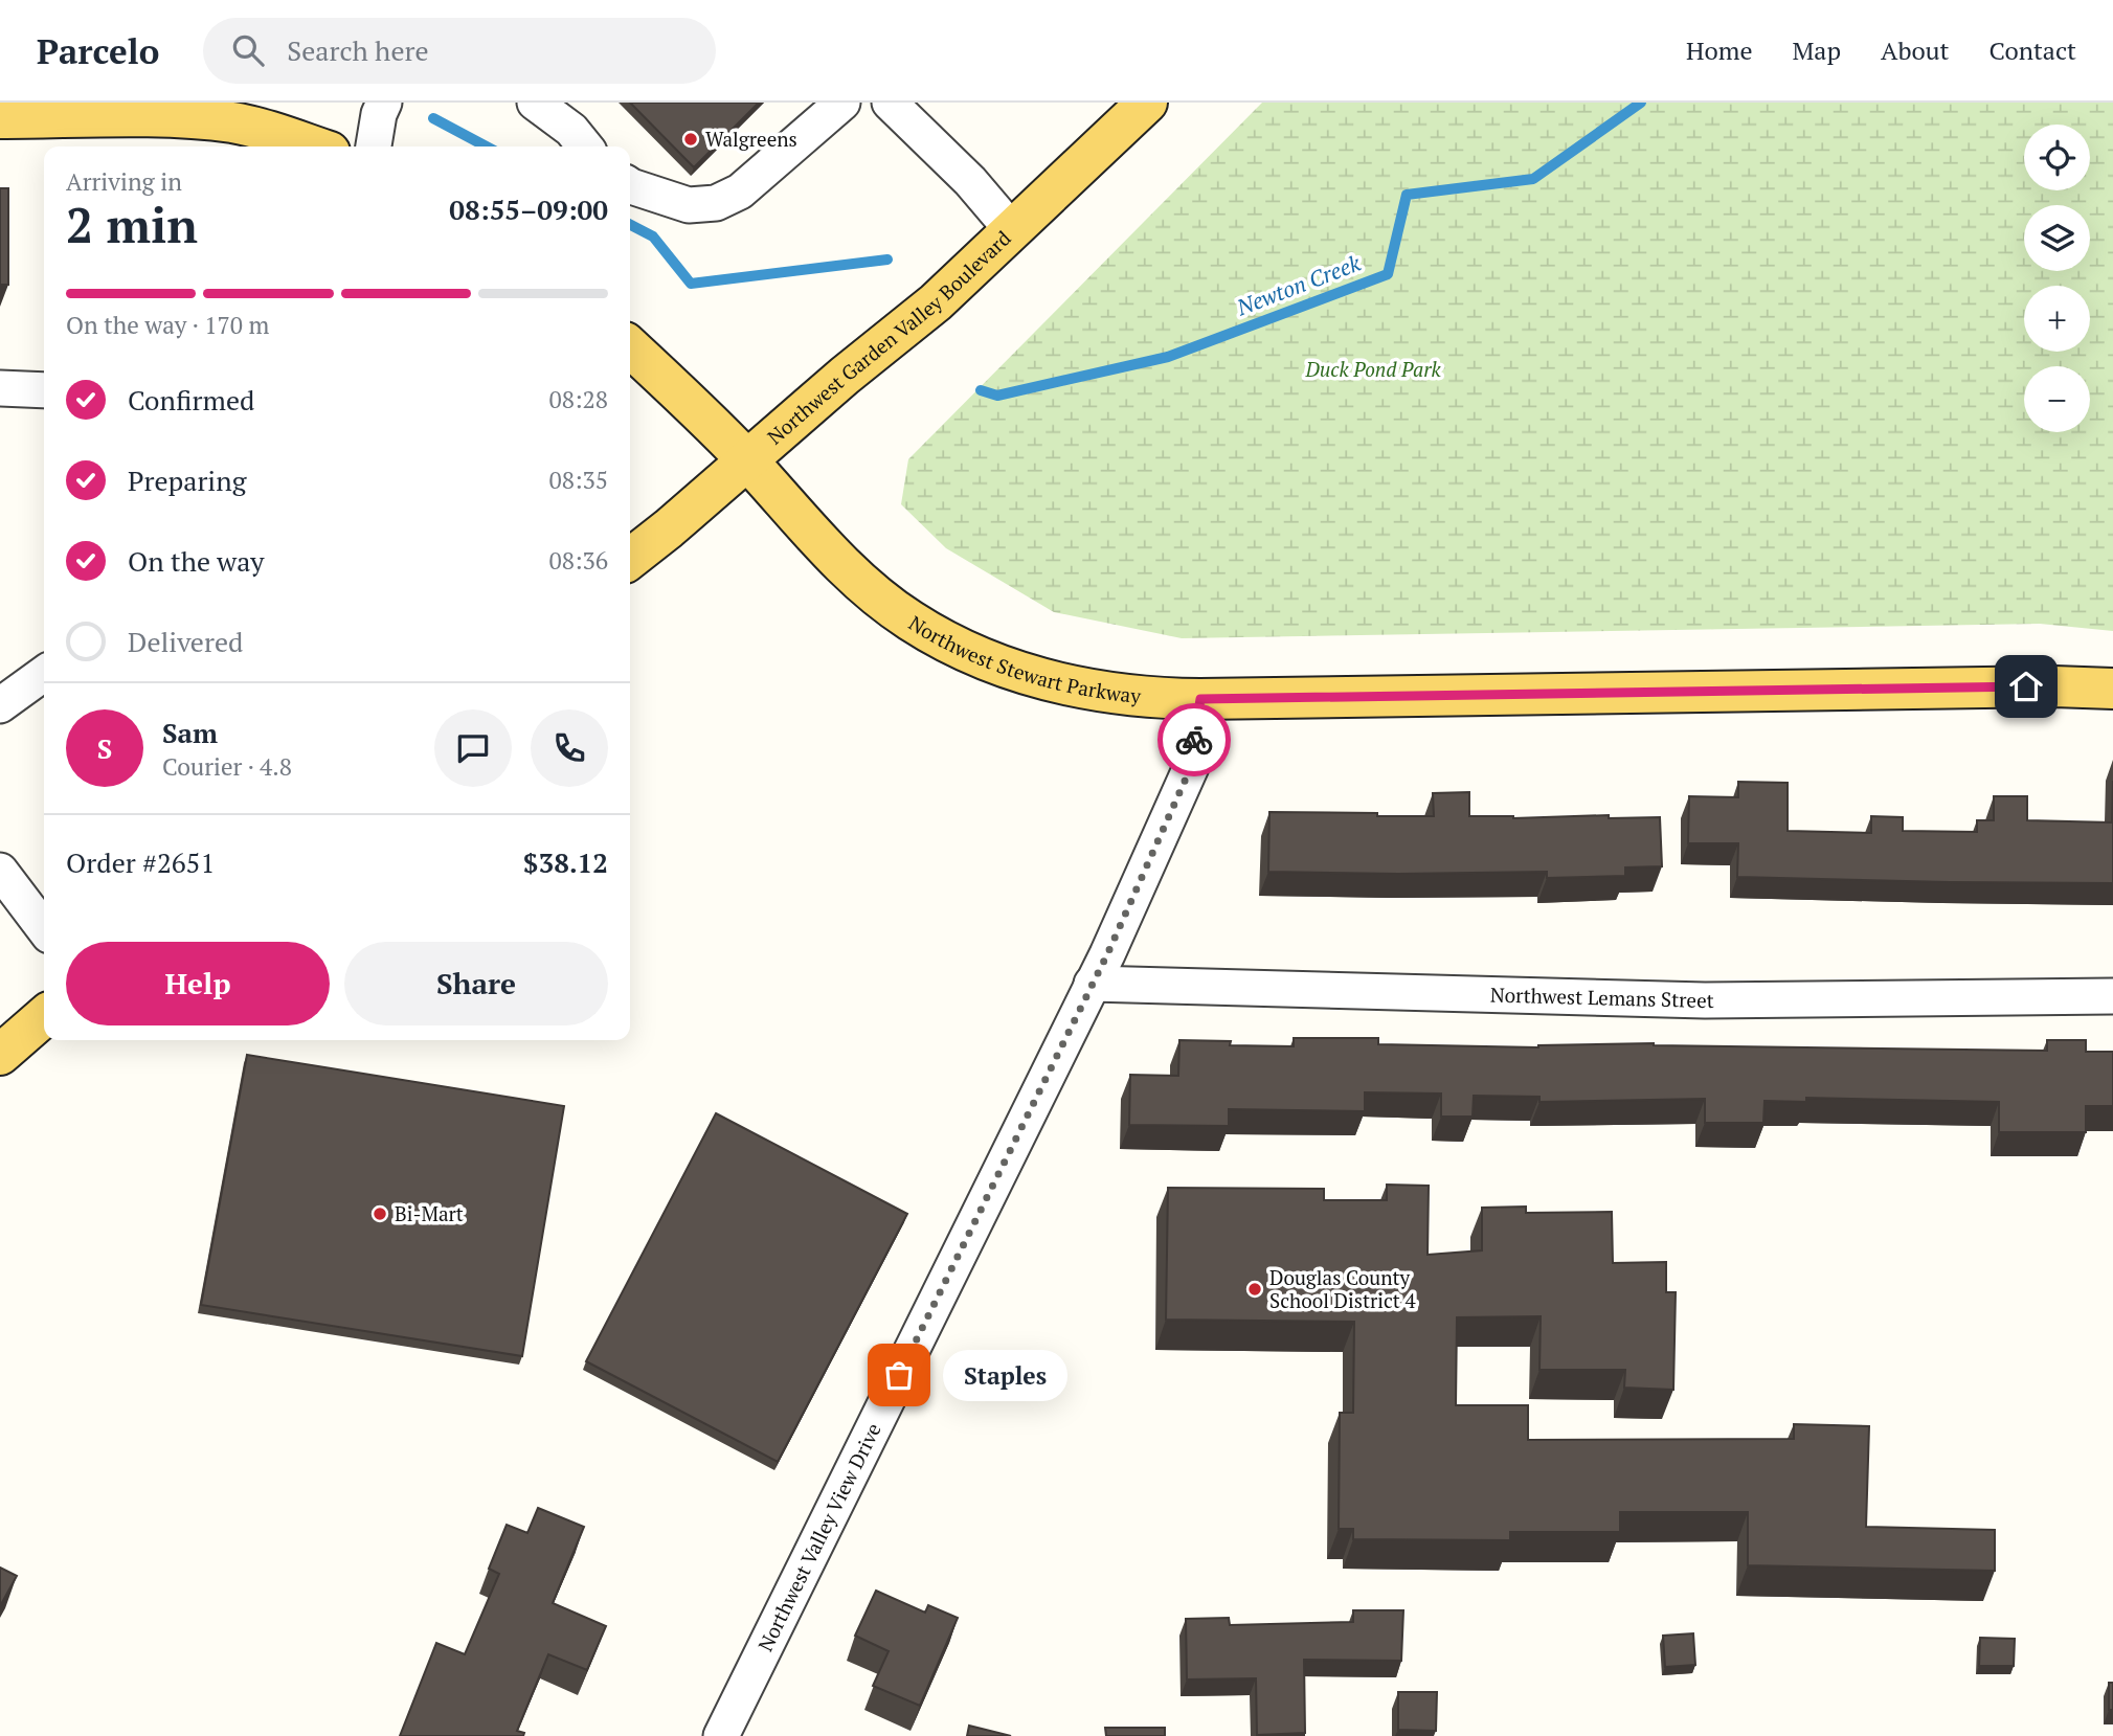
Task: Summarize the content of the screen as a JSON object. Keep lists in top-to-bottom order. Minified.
{"streets":{"main road":["Northwest Garden Valley Boulevard","Northwest Stewart Parkway"],"street":["Northwest Lemans Street","Northwest Valley View Drive"]},"crossings":[["Northwest Garden Valley Boulevard","Northwest Stewart Parkway"],["Northwest Stewart Parkway","Northwest Valley View Drive"],["Northwest Lemans Street","Northwest Valley View Drive"]],"water":["Newton Creek"],"parks":["Duck Pond Park"],"places":["Walgreens","Bi-Mart","Douglas County School District 4","Staples"],"page":{"header":"Parcelo","search":"Search here","nav":["Home","Map","About","Contact"],"map_buttons":["+","−"],"heading":["2 min","Arriving in","08:55–09:00"],"panel":["Sam","Courier · 4.8","Order #2651","$38.12"],"bar":"On the way · 170 m","list":[["Confirmed","08:28"],["Preparing","08:35"],["On the way","08:36"],"Delivered"],"round":"S","buttons":["Help","Share"],"bubble":"Staples"}}
